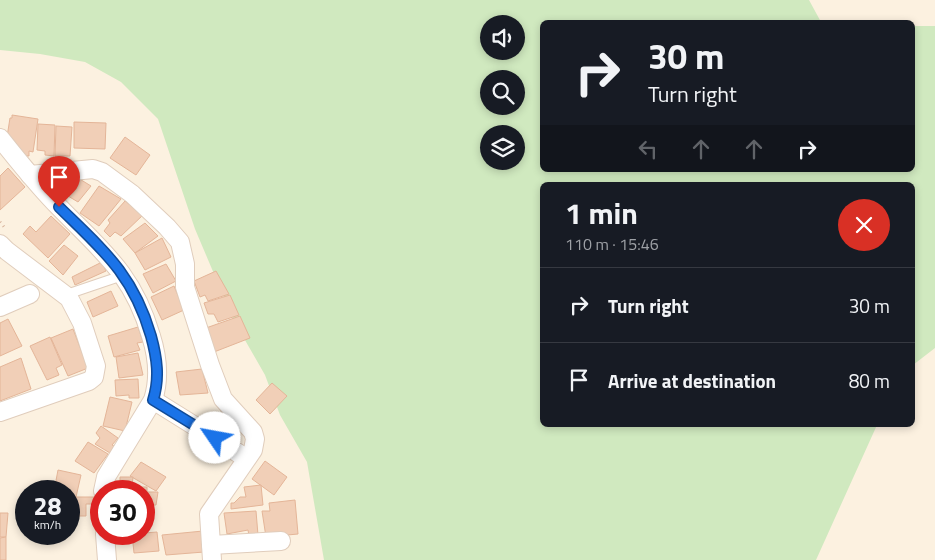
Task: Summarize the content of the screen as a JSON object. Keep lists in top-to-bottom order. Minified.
{"page":{"turn":["30 m","Turn right"],"heading":["1 min","110 m · 15:46"],"list":[{"name":"Turn right","value":"30 m"},{"name":"Arrive at destination","value":"80 m"}],"speed":"28 km/h","limit":"30"}}
